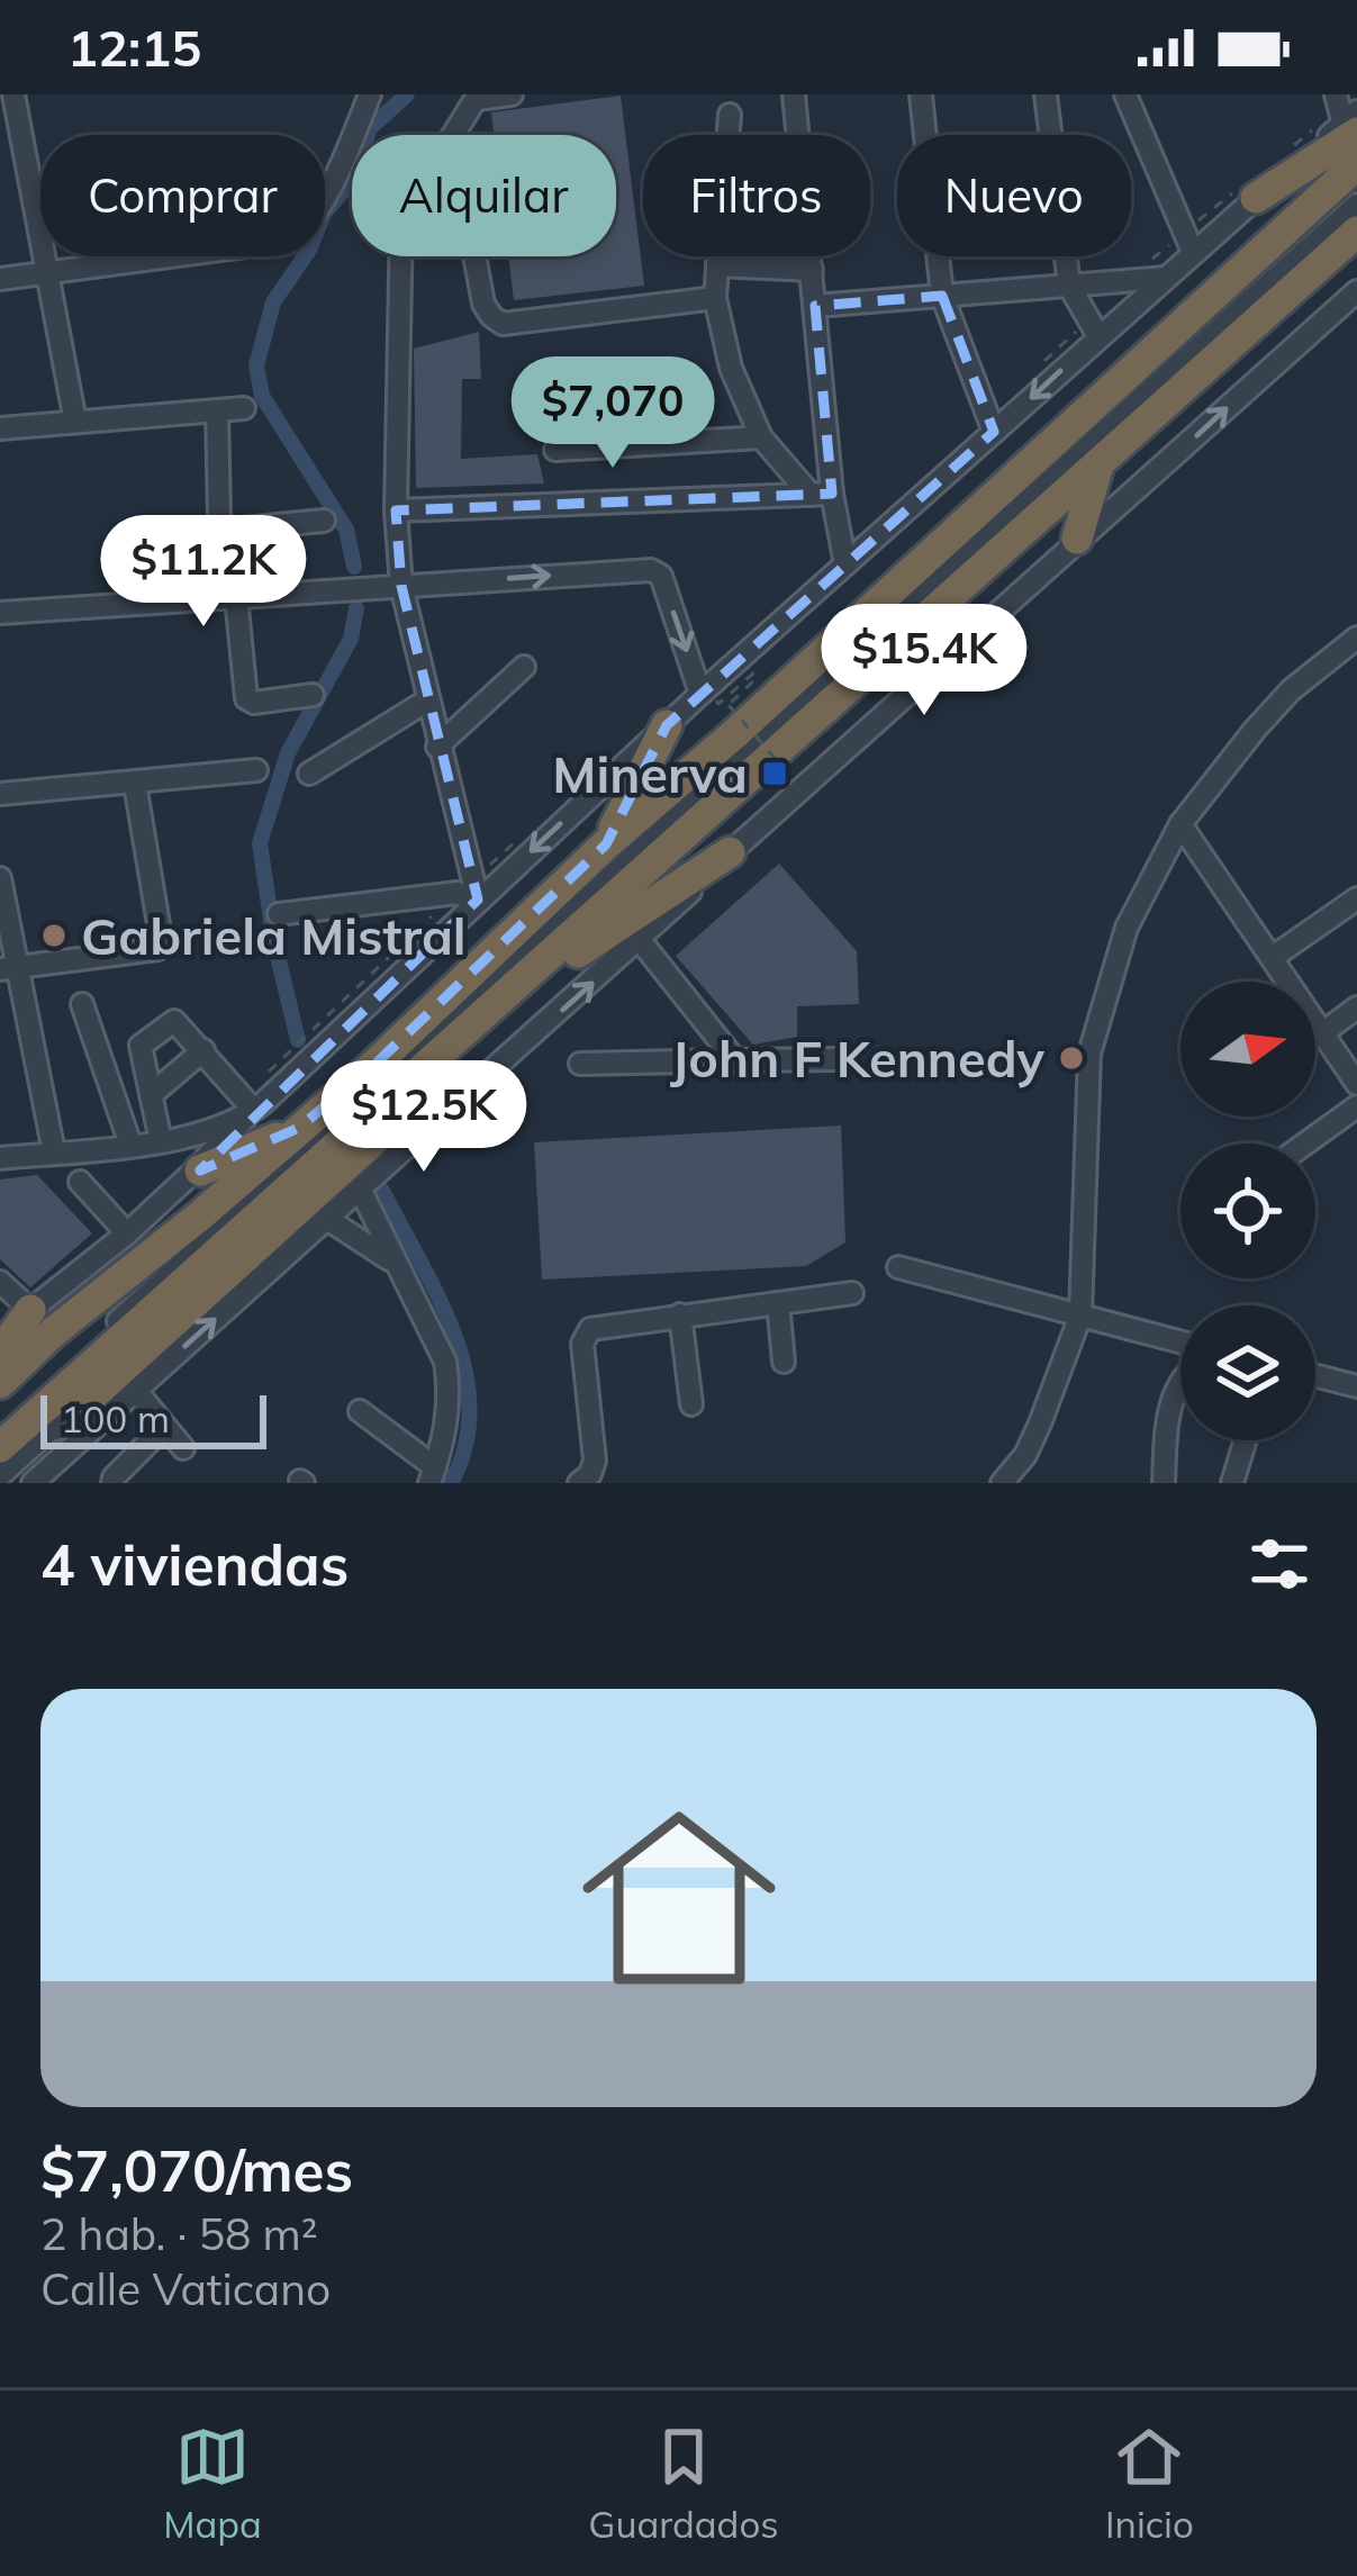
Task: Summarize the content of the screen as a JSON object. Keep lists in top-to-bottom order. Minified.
{"places":{"transit":["Minerva"],"other":["Gabriela Mistral","John F Kennedy"]},"scale_bar":"100 m","north":"right","page":{"status":"12:15","chip":["Comprar","Alquilar","Filtros","Nuevo"],"price":["$7,070","$11.2K","$15.4K","$12.5K"],"scale":"100 m","heading":"4 viviendas","list":[{"name":"$7,070/mes","note":"2 hab. · 58 m² · Calle Vaticano"}],"tabs":["Mapa","Guardados","Inicio"]}}
